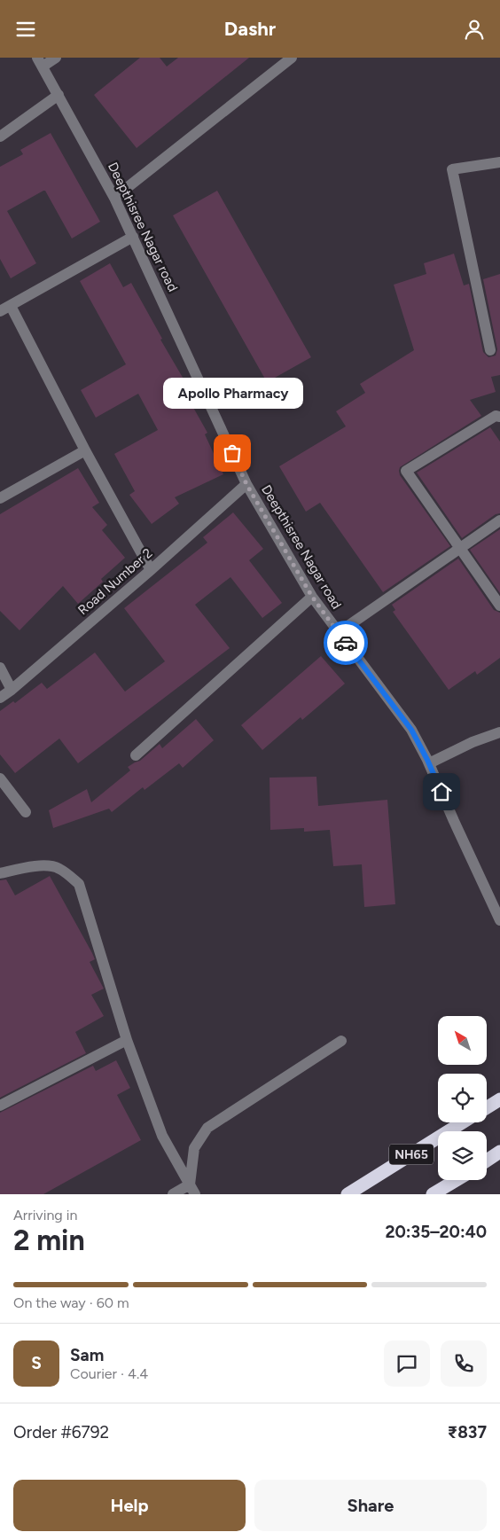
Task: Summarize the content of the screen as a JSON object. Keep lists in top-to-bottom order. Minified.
{"streets":{"highway":["NH65"],"street":["Deepthisree Nagar road","Road Number 2"]},"crossings":[["Deepthisree Nagar road","Road Number 2"]],"places":["Apollo Pharmacy"],"north":"top left","page":{"header":"Dashr","bubble":"Apollo Pharmacy","heading":["2 min","Arriving in","20:35–20:40"],"panel":["Sam","Courier · 4.4","Order #6792","₹837"],"bar":"On the way · 60 m","round":"S","buttons":["Help","Share"]}}
